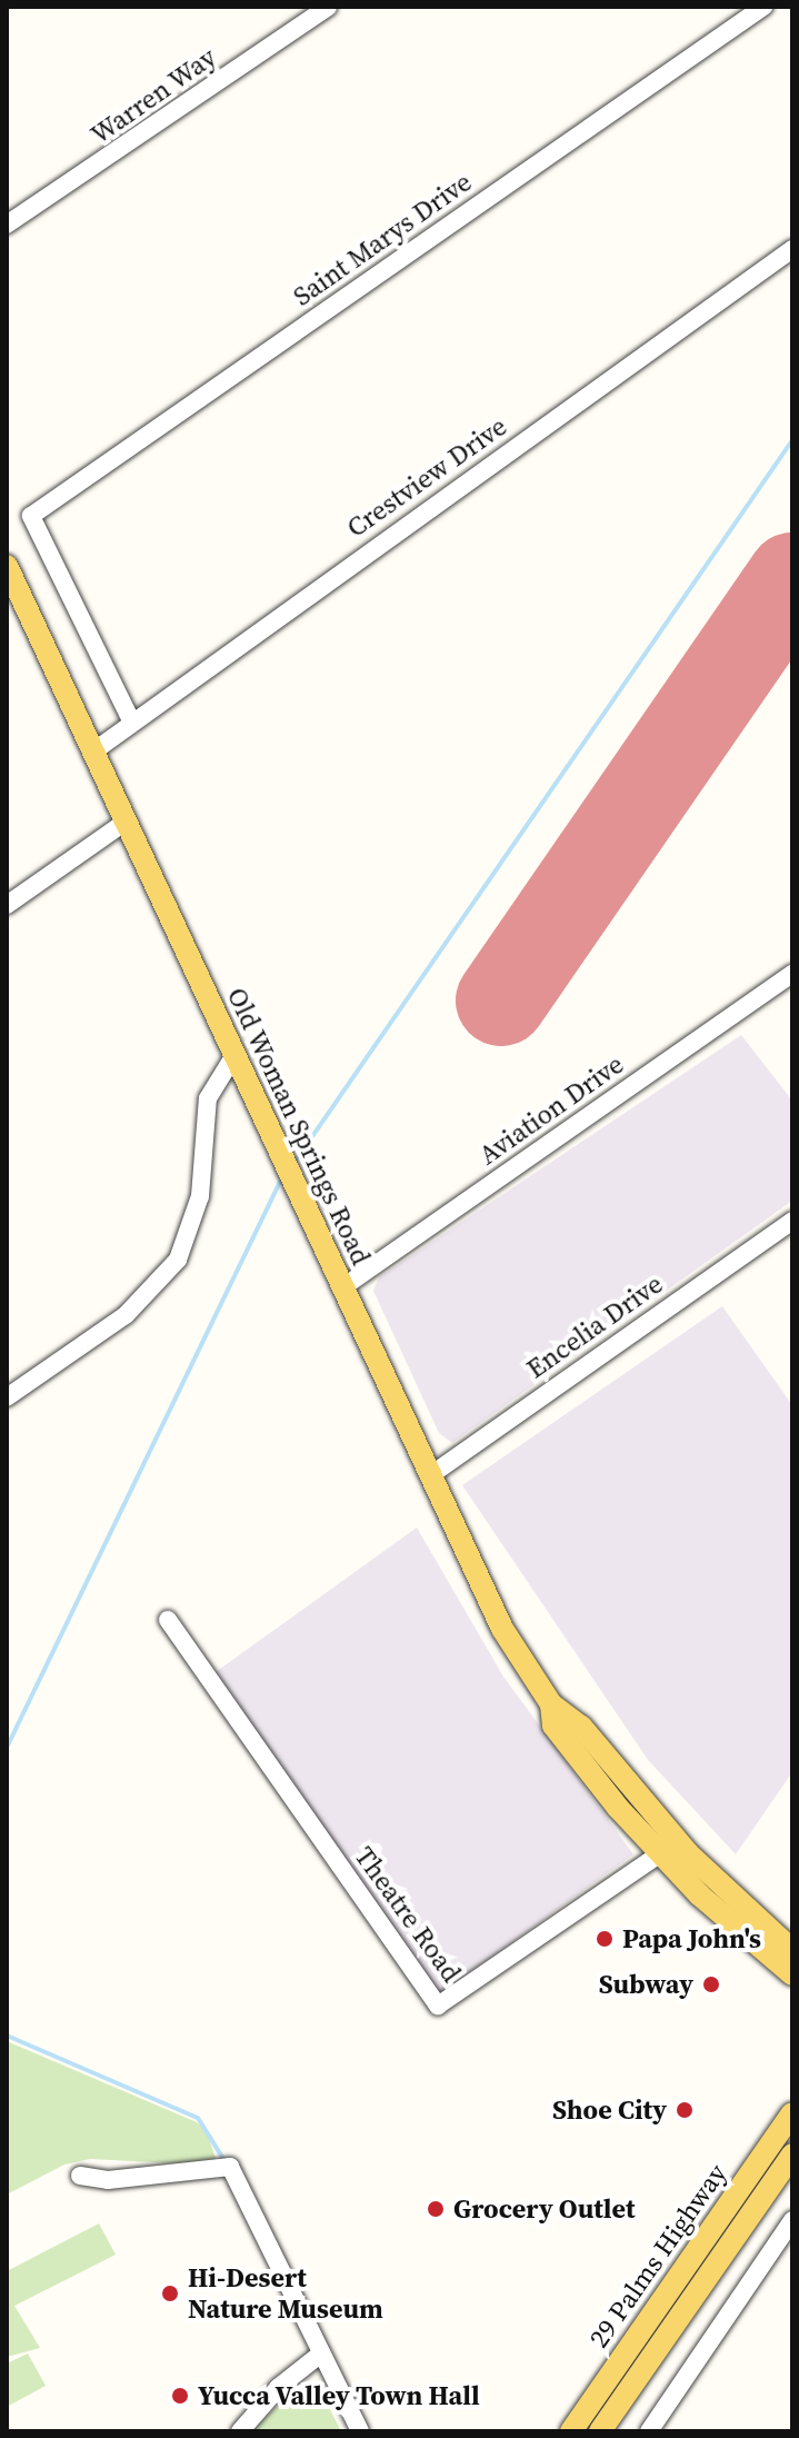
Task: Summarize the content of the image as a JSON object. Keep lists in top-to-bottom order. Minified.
{"streets":{"main road":["Old Woman Springs Road","29 Palms Highway"],"street":["Warren Way","Saint Marys Drive","Crestview Drive","Aviation Drive","Encelia Drive","Theatre Road"]},"crossings":[["Saint Marys Drive","Crestview Drive"],["Crestview Drive","Old Woman Springs Road"],["Aviation Drive","Old Woman Springs Road"],["Old Woman Springs Road","Encelia Drive"],["Old Woman Springs Road","Theatre Road"]],"places":["Papa John's","Subway","Shoe City","Grocery Outlet","Hi-Desert Nature Museum","Yucca Valley Town Hall"]}
